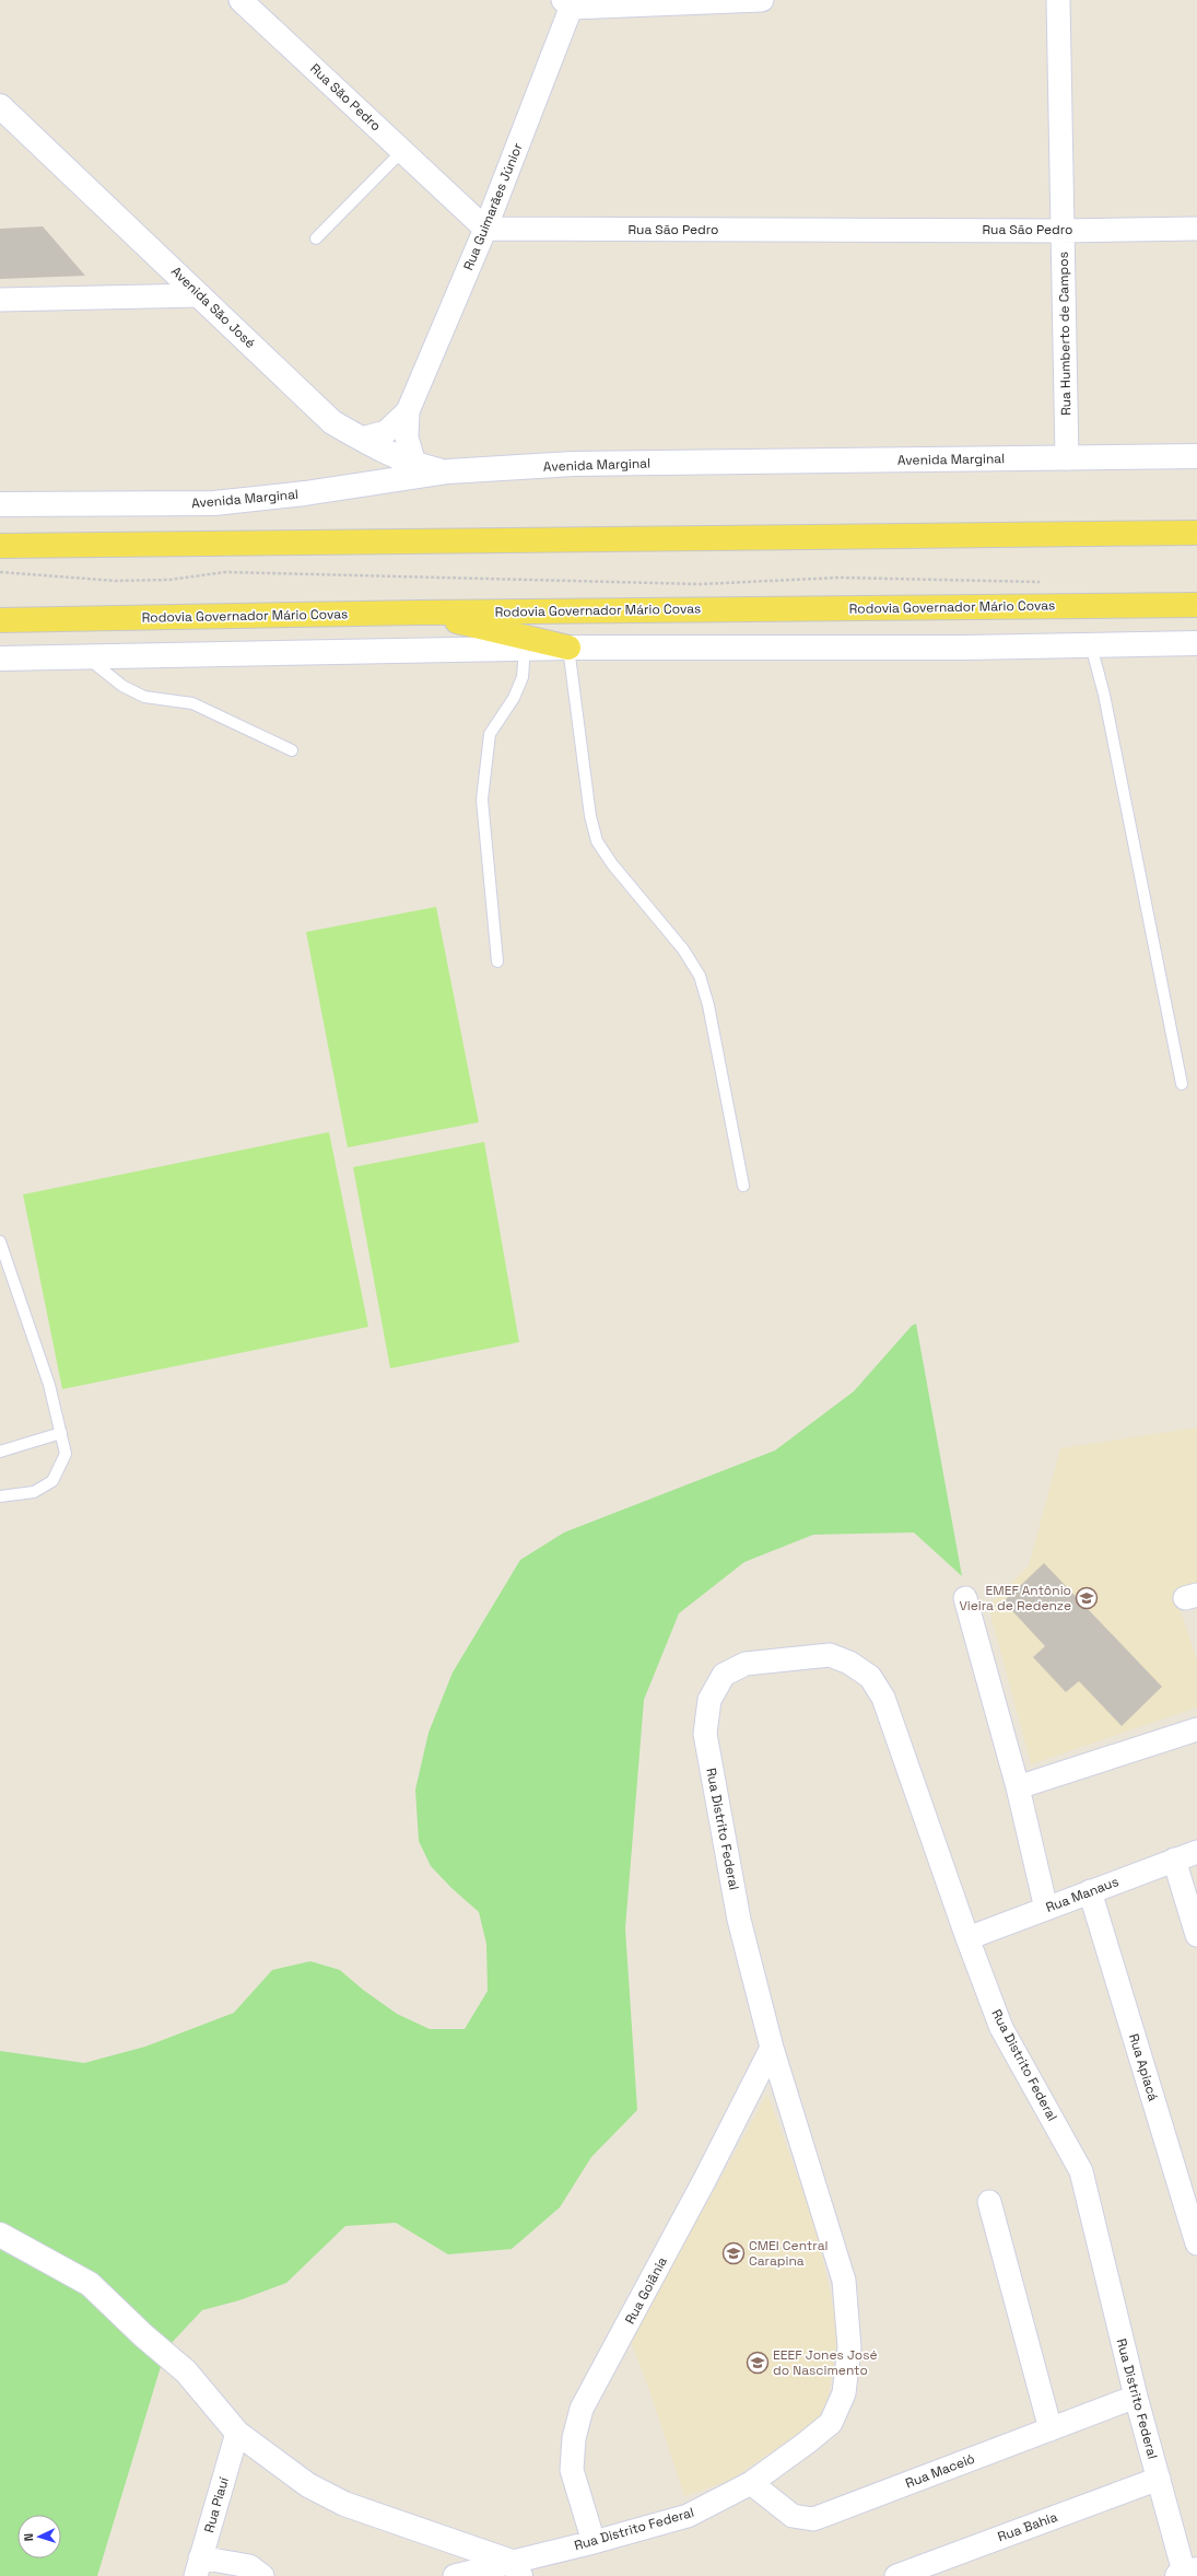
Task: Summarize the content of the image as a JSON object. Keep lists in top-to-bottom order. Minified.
{"streets":{"main road":["Rodovia Governador Mário Covas"],"street":["Rua São Pedro","Rua Guimarães Júnior","Avenida São José","Rua Humberto de Campos","Avenida Marginal","Rua Distrito Federal","Rua Manaus","Rua Apiacá","Rua Goiânia","Rua Maceió","Rua Piauí","Rua Bahia"]},"crossings":[["Rua São Pedro","Rua Guimarães Júnior"],["Rua São Pedro","Rua Humberto de Campos"],["Rua Guimarães Júnior","Avenida São José"],["Avenida São José","Avenida Marginal"],["Rua Humberto de Campos","Avenida Marginal"],["Rua Distrito Federal","Rua Manaus"],["Rua Distrito Federal","Rua Goiânia"],["Rua Distrito Federal","Rua Maceió"],["Rua Distrito Federal","Rua Bahia"],["Rua Manaus","Rua Apiacá"]],"places":{"school or university":["EMEF Antônio Vieira de Redenze","CMEI Central Carapina","EEEF Jones José do Nascimento"]},"north":"left"}
